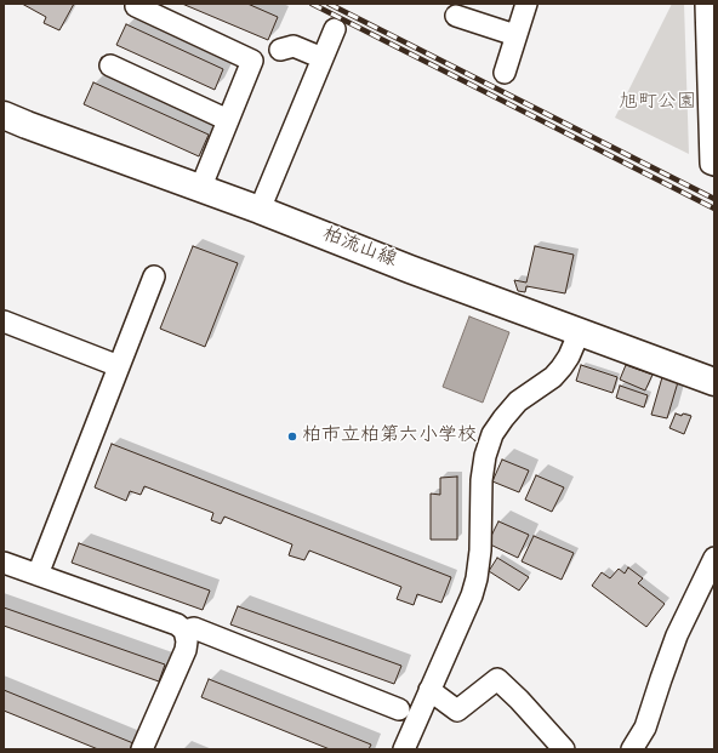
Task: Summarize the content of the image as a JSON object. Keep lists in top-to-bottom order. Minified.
{"streets":{"main road":["柏流山線"]},"parks":["旭町公園"],"places":["柏市立柏第六小学校"]}
